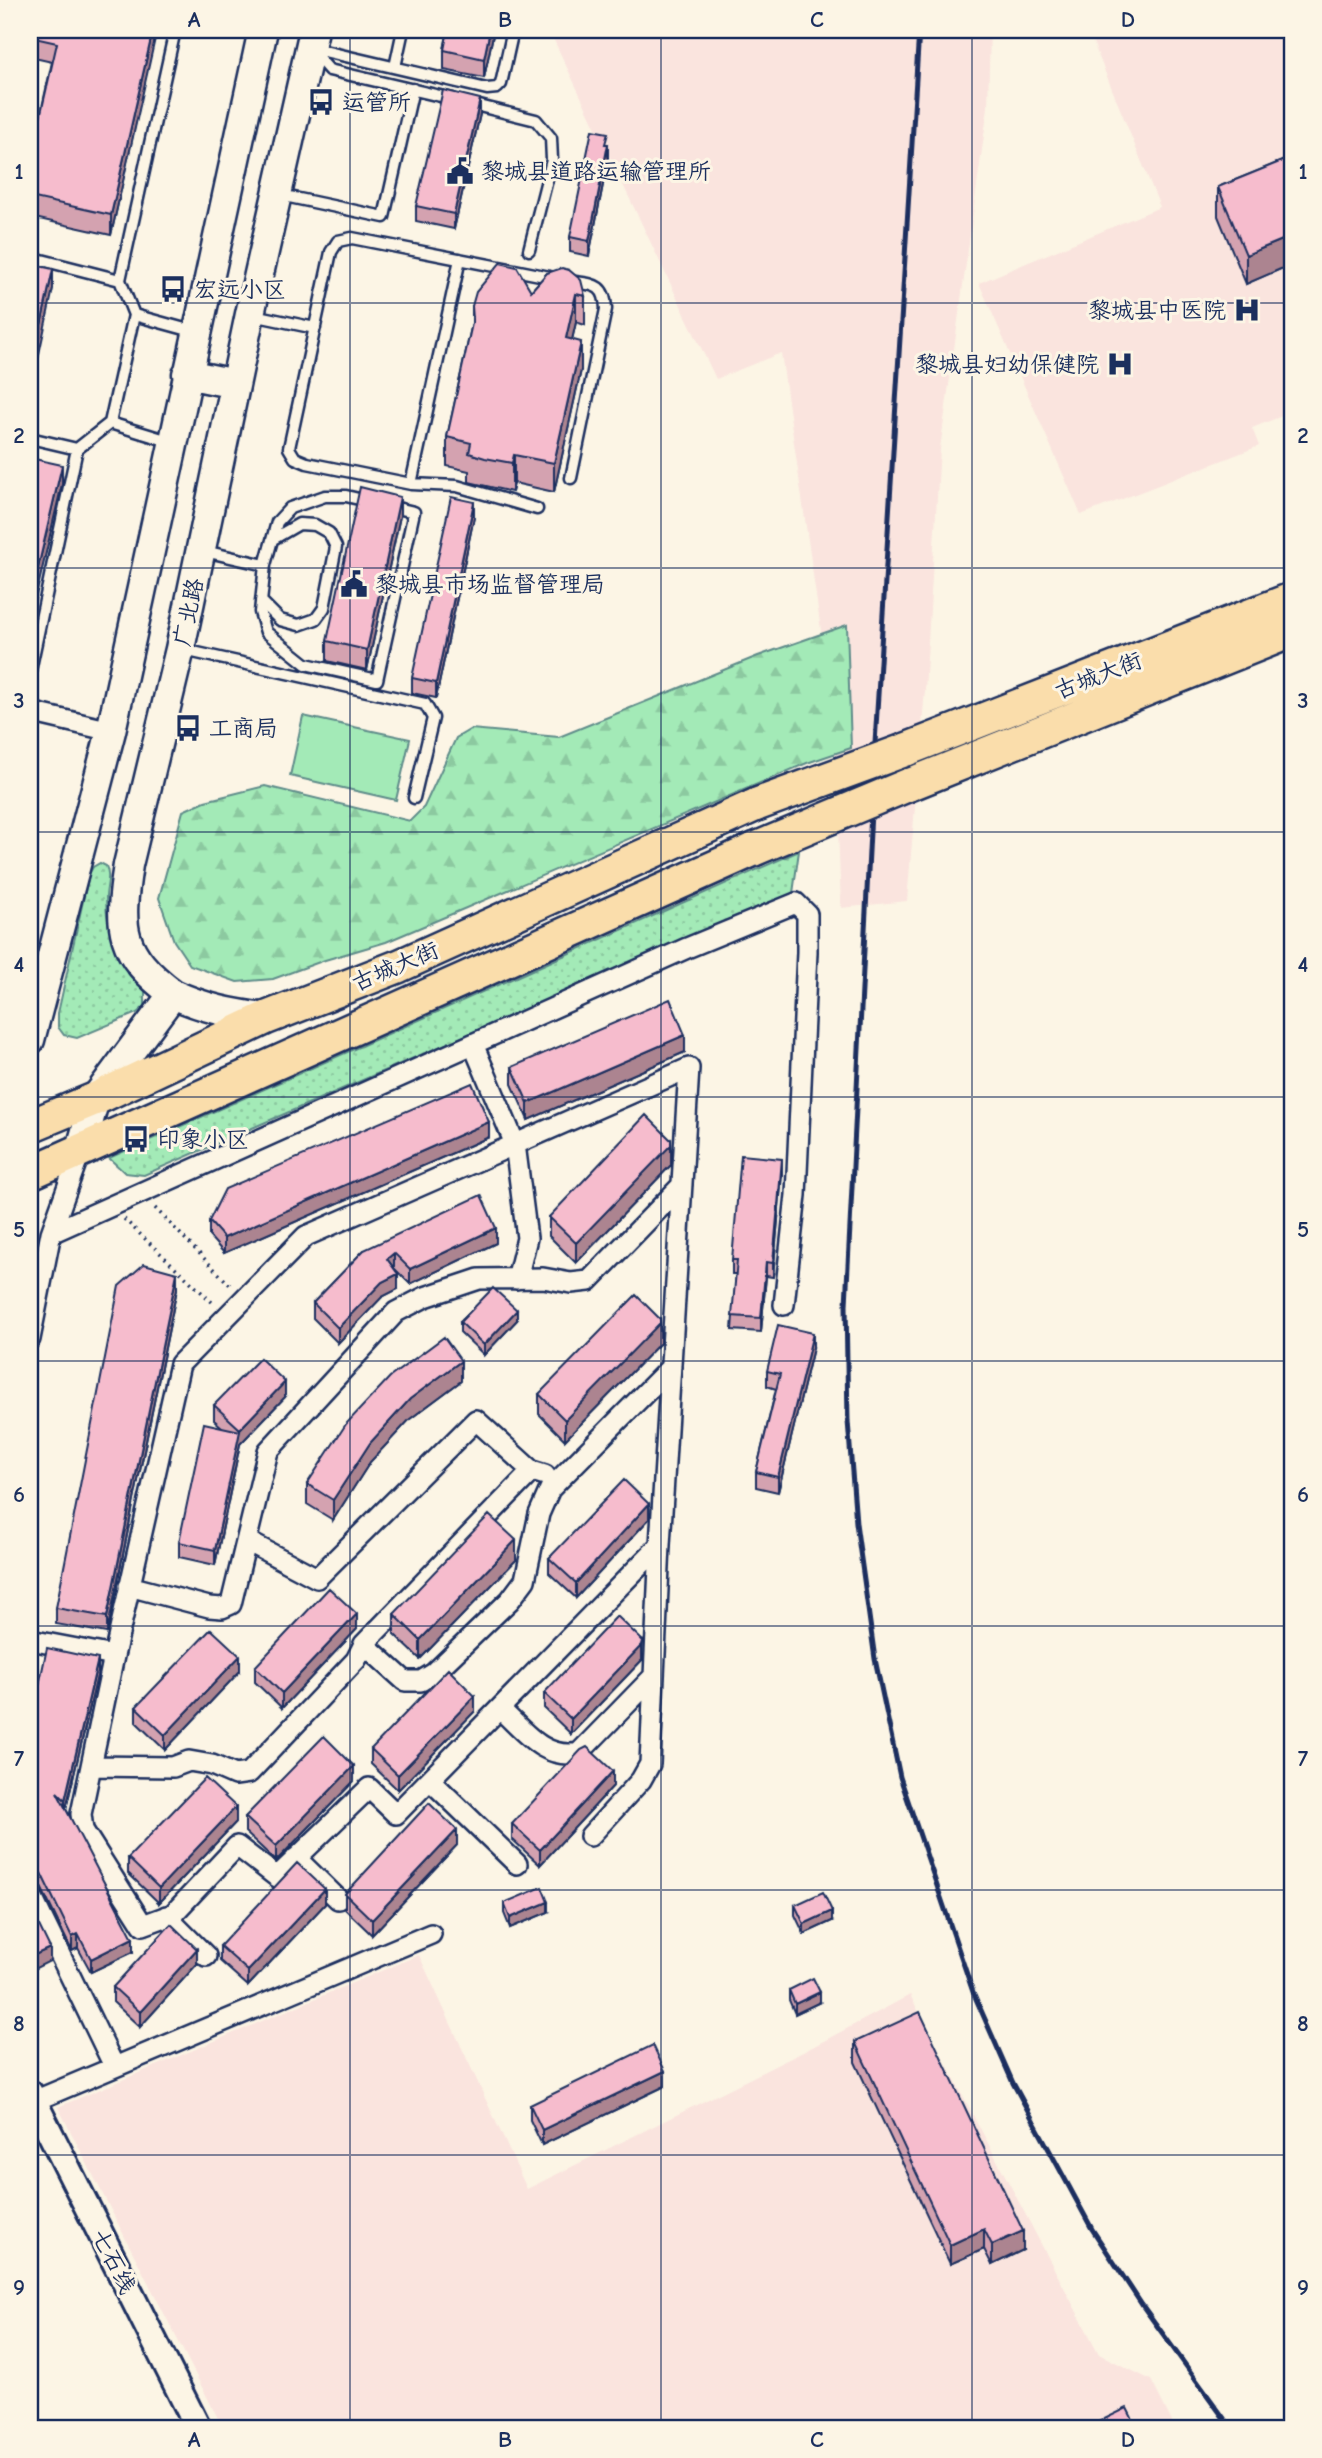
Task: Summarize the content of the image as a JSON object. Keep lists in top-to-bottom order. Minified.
{"streets":{"main road":["广北路","古城大街"],"street":["七石线"]},"crossings":[["广北路","古城大街"]],"places":{"bus stop":["运管所","宏远小区","工商局","印象小区"],"public building":["黎城县道路运输管理所","黎城县市场监督管理局"],"hospital":["黎城县中医院","黎城县妇幼保健院"]},"grid":{"columns":["A","B","C","D"],"rows":["1","2","3","4","5","6","7","8","9"]}}
